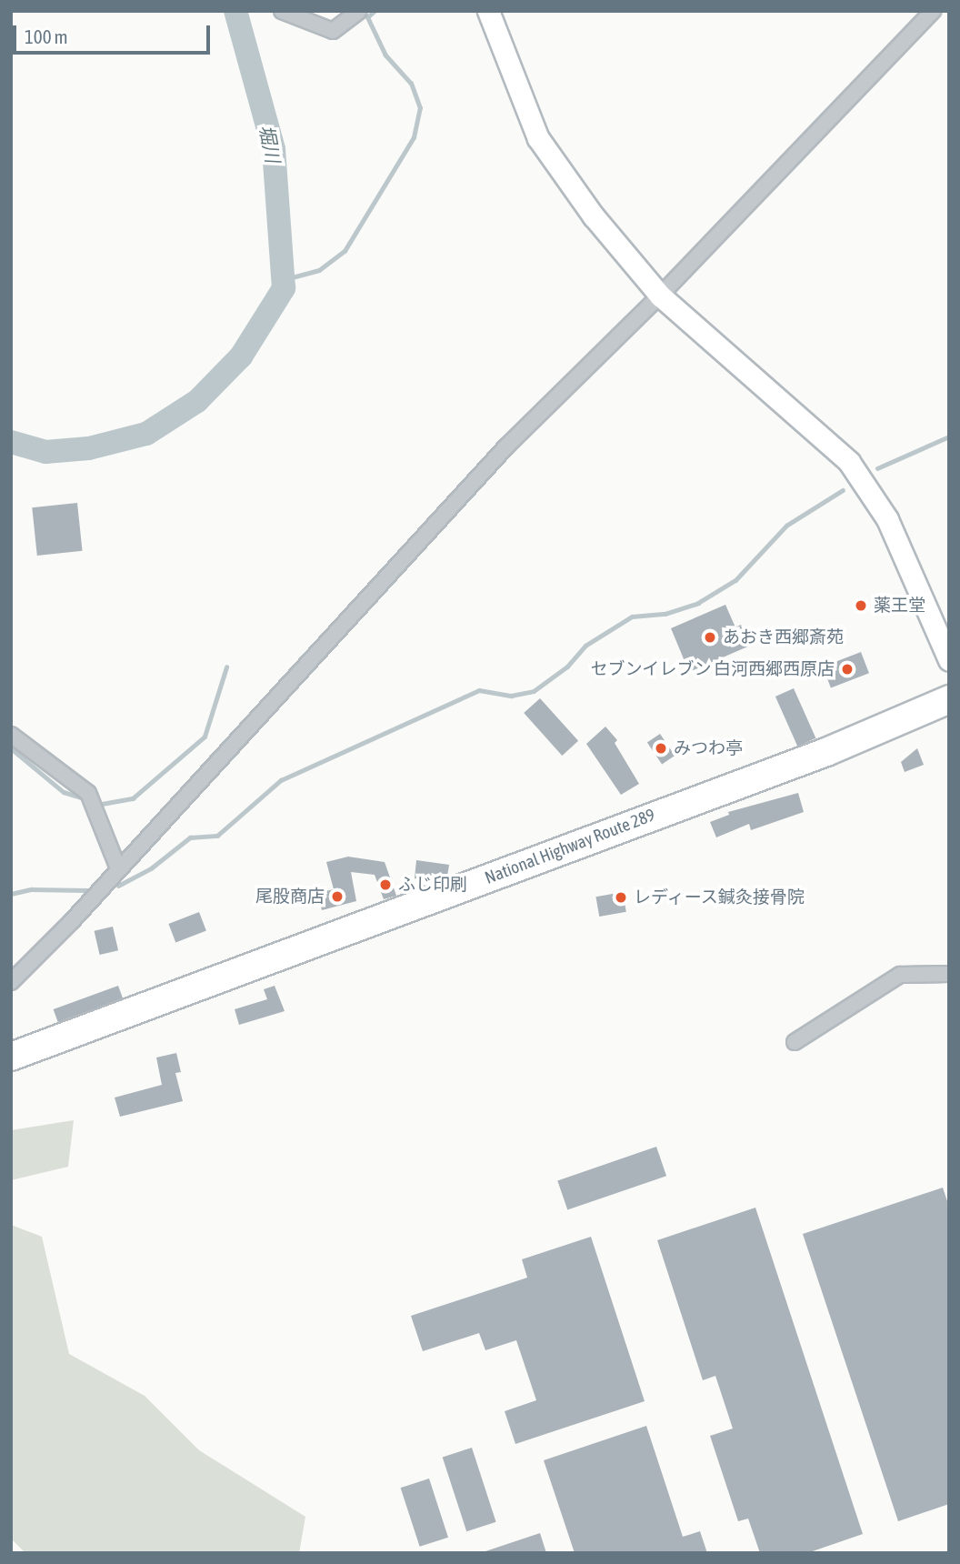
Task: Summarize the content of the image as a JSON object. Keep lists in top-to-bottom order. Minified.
{"streets":{"highway":["National Highway Route 289"]},"water":["堀川"],"places":["薬王堂","あおき西郷斎苑","セブンイレブン 白河西郷西原店","みつわ亭","ふじ印刷","尾股商店","レディース鍼灸接骨院"],"scale_bar":"100 m"}
